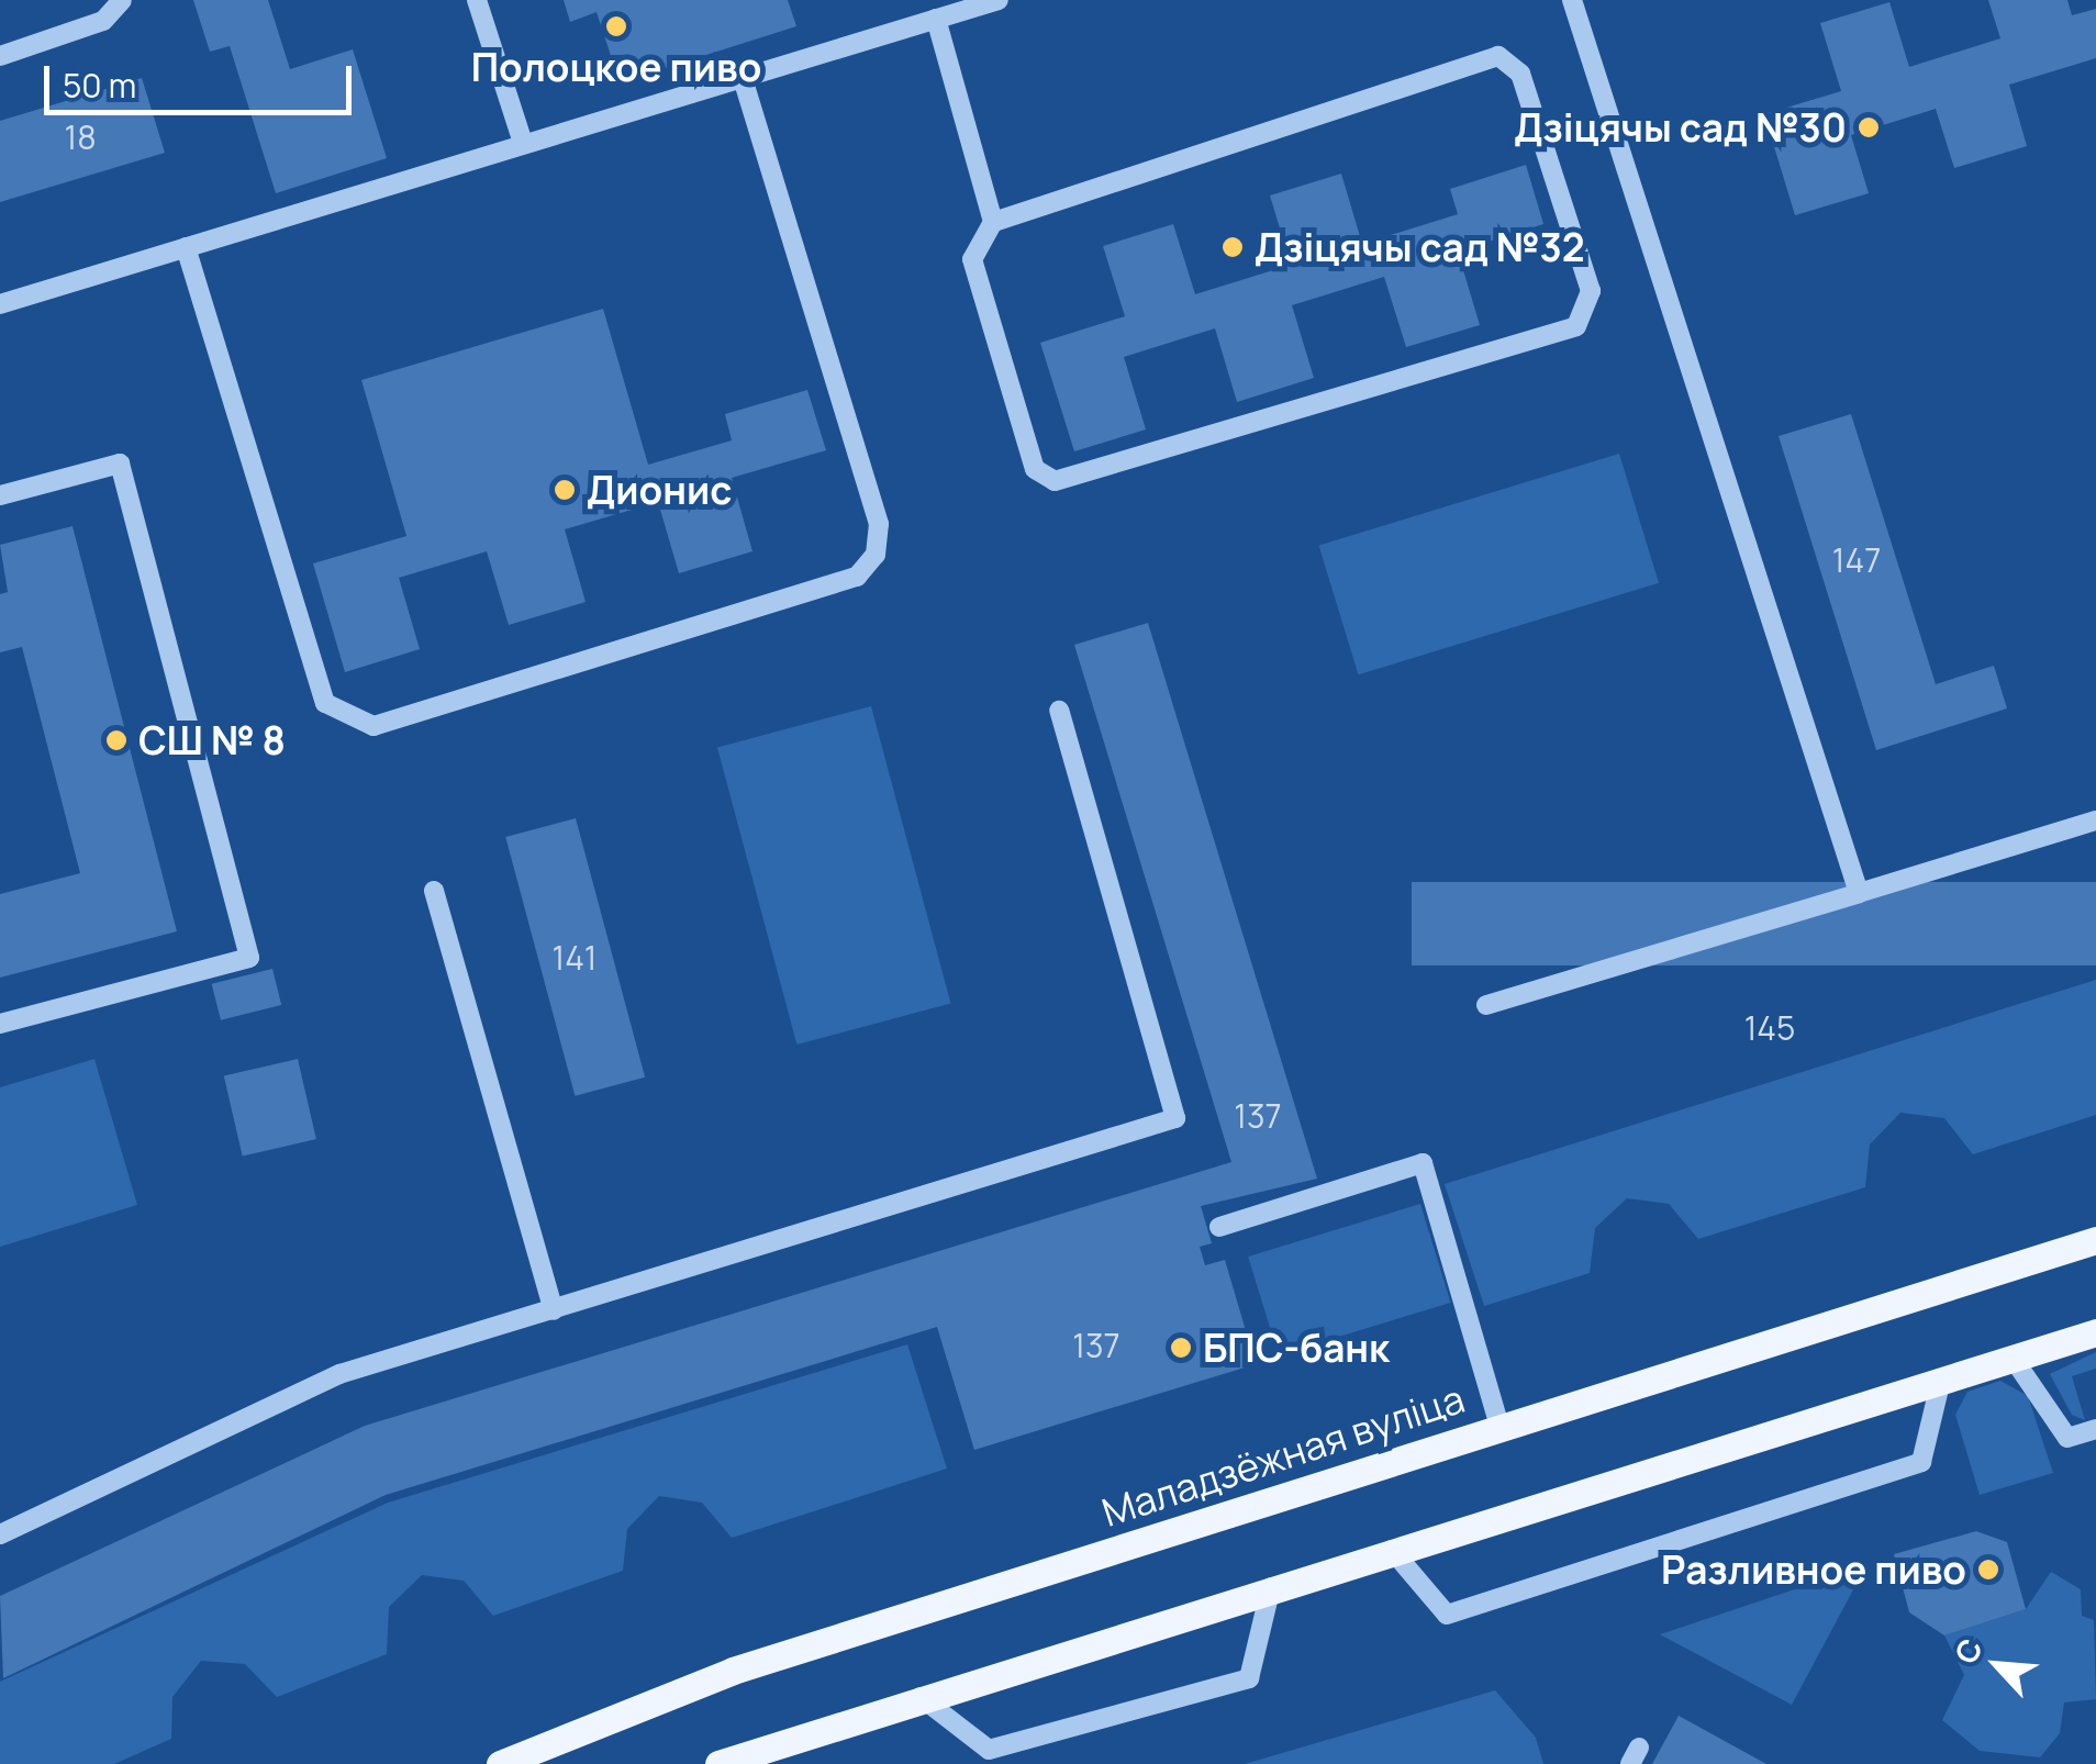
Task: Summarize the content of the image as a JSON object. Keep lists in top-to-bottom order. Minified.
{"streets":{"main road":["Маладзёжная вуліца"]},"places":["Полоцкое пиво","Дзіцячы сад №30","Дзіцячы сад №32","Дионис","СШ № 8","БПС-банк","Разливное пиво"],"house_numbers":["18","147","141","145","137","137"],"scale_bar":"50 m","north":"top left"}
